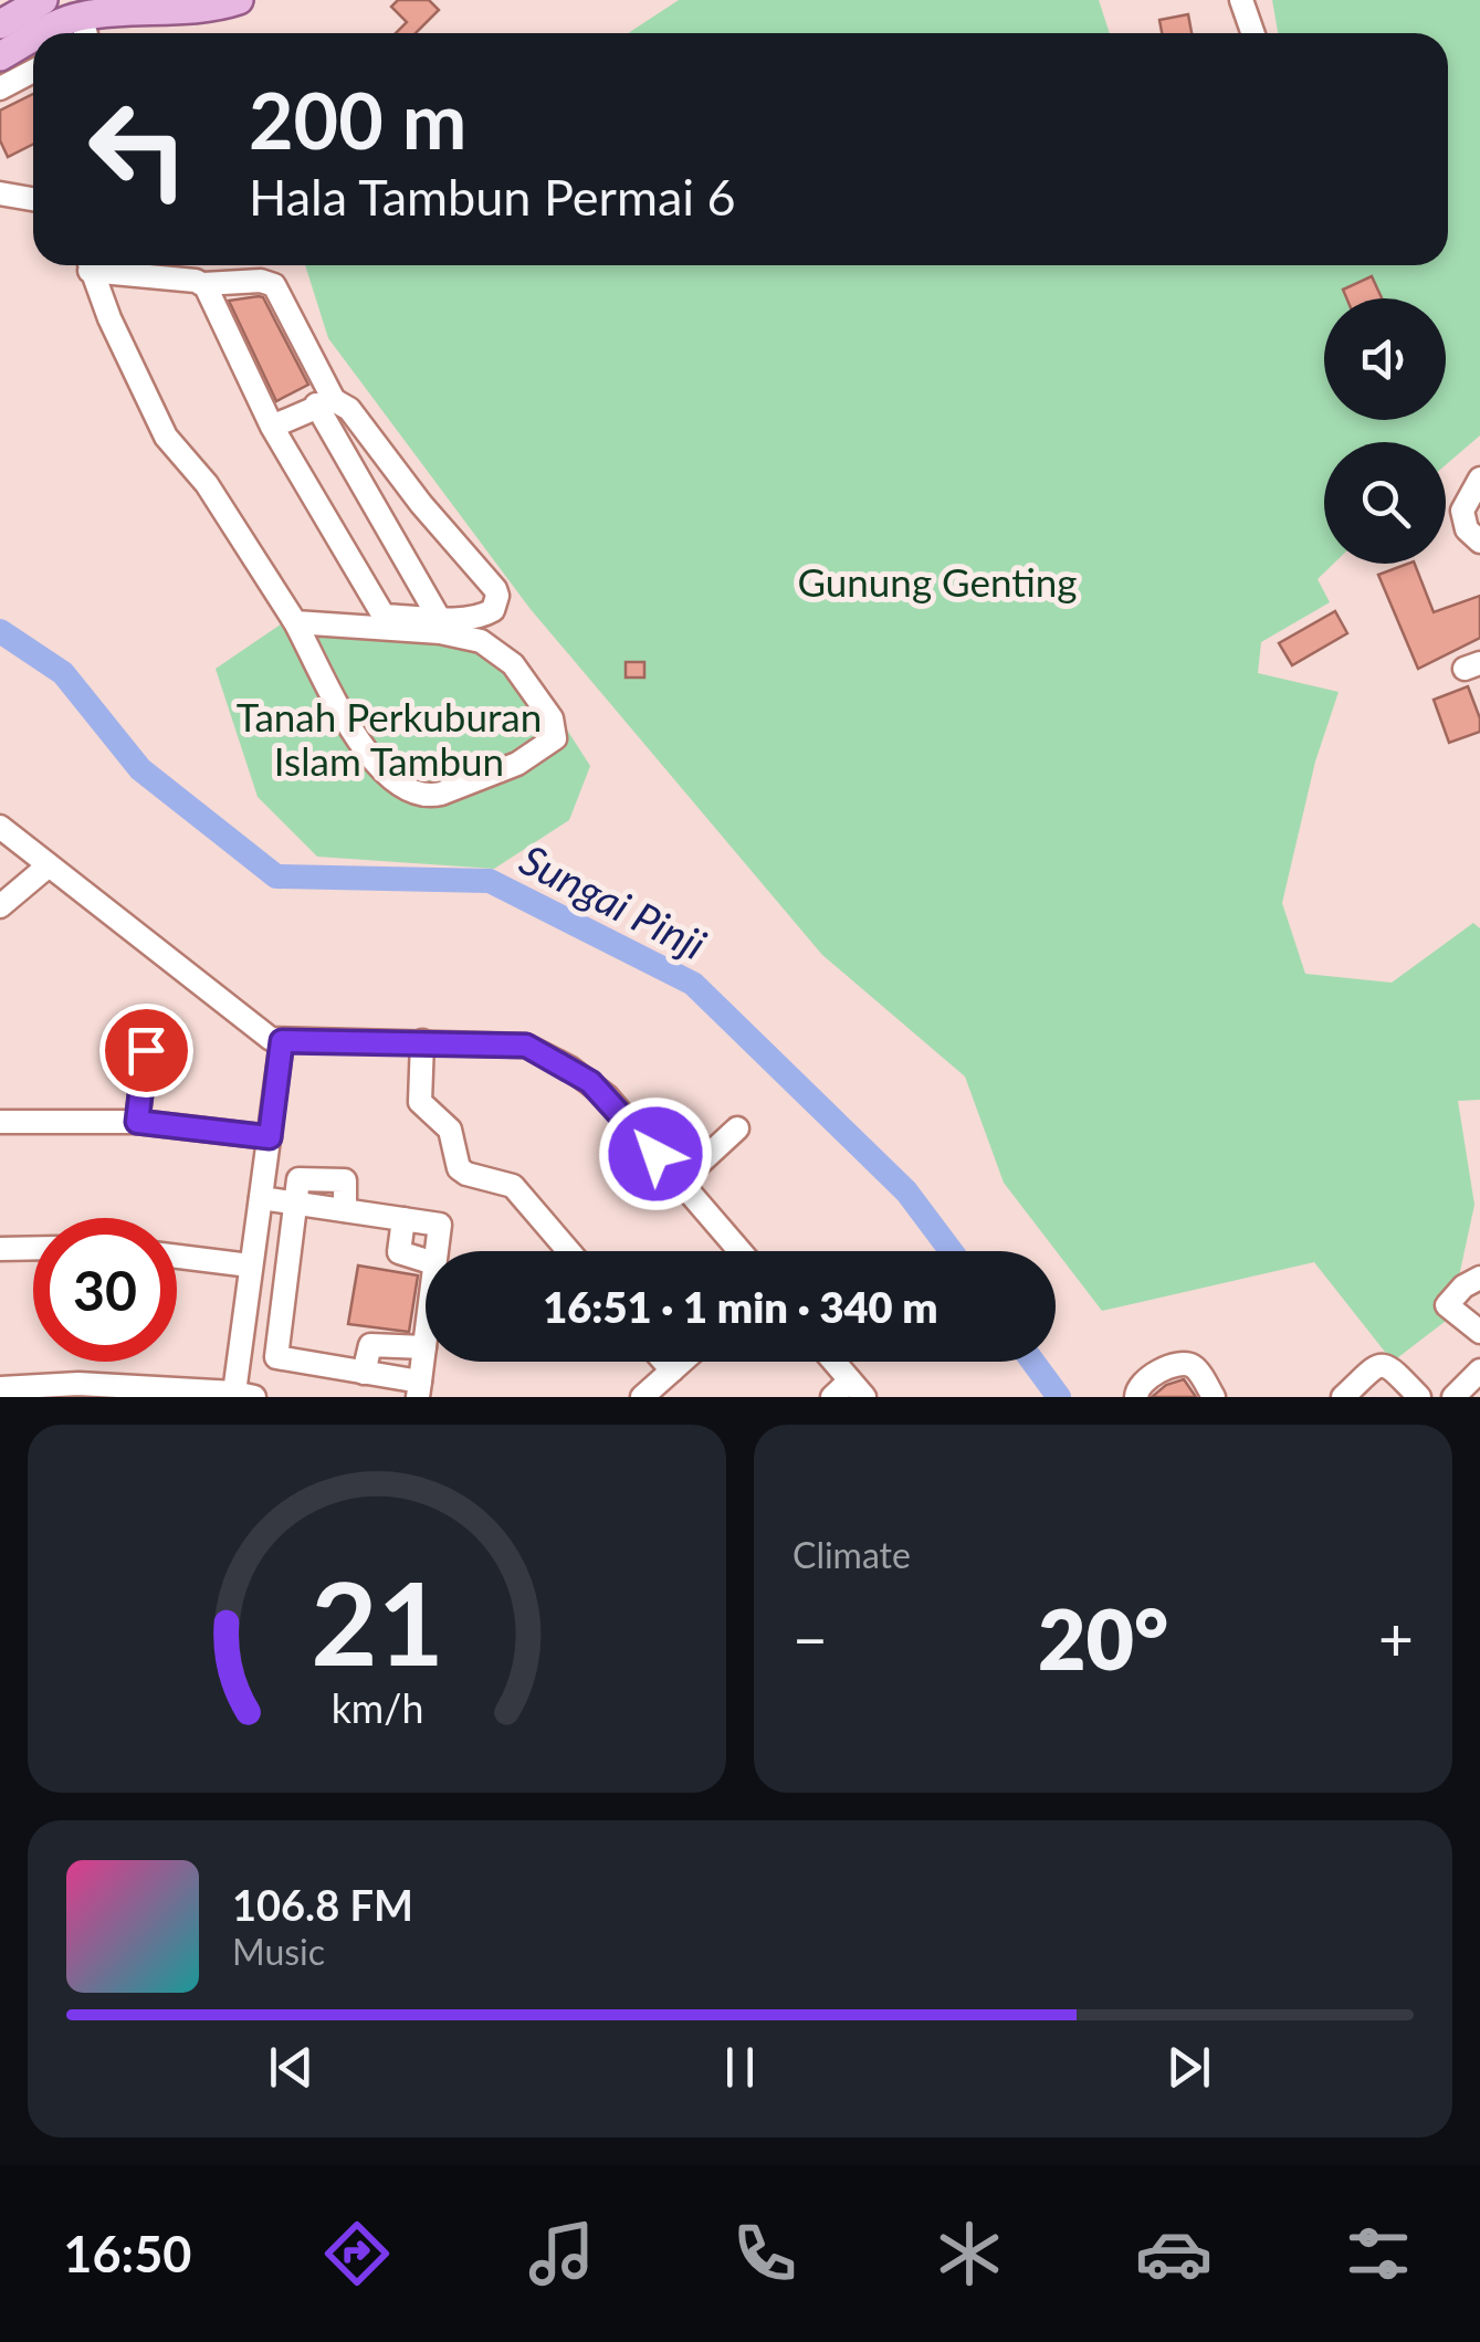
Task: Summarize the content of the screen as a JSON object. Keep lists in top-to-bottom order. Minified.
{"water":["Sungai Pinji"],"parks":["Gunung Genting","Tanah Perkuburan Islam Tambun"],"page":{"turn":["200 m","Hala Tambun Permai 6"],"limit":"30","trip":"16:51 · 1 min · 340 m","tile":"Climate","heat":["−","20°","+"],"song":["106.8 FM","Music"],"tabs":"16:50","gauge":["21","km/h"]}}
